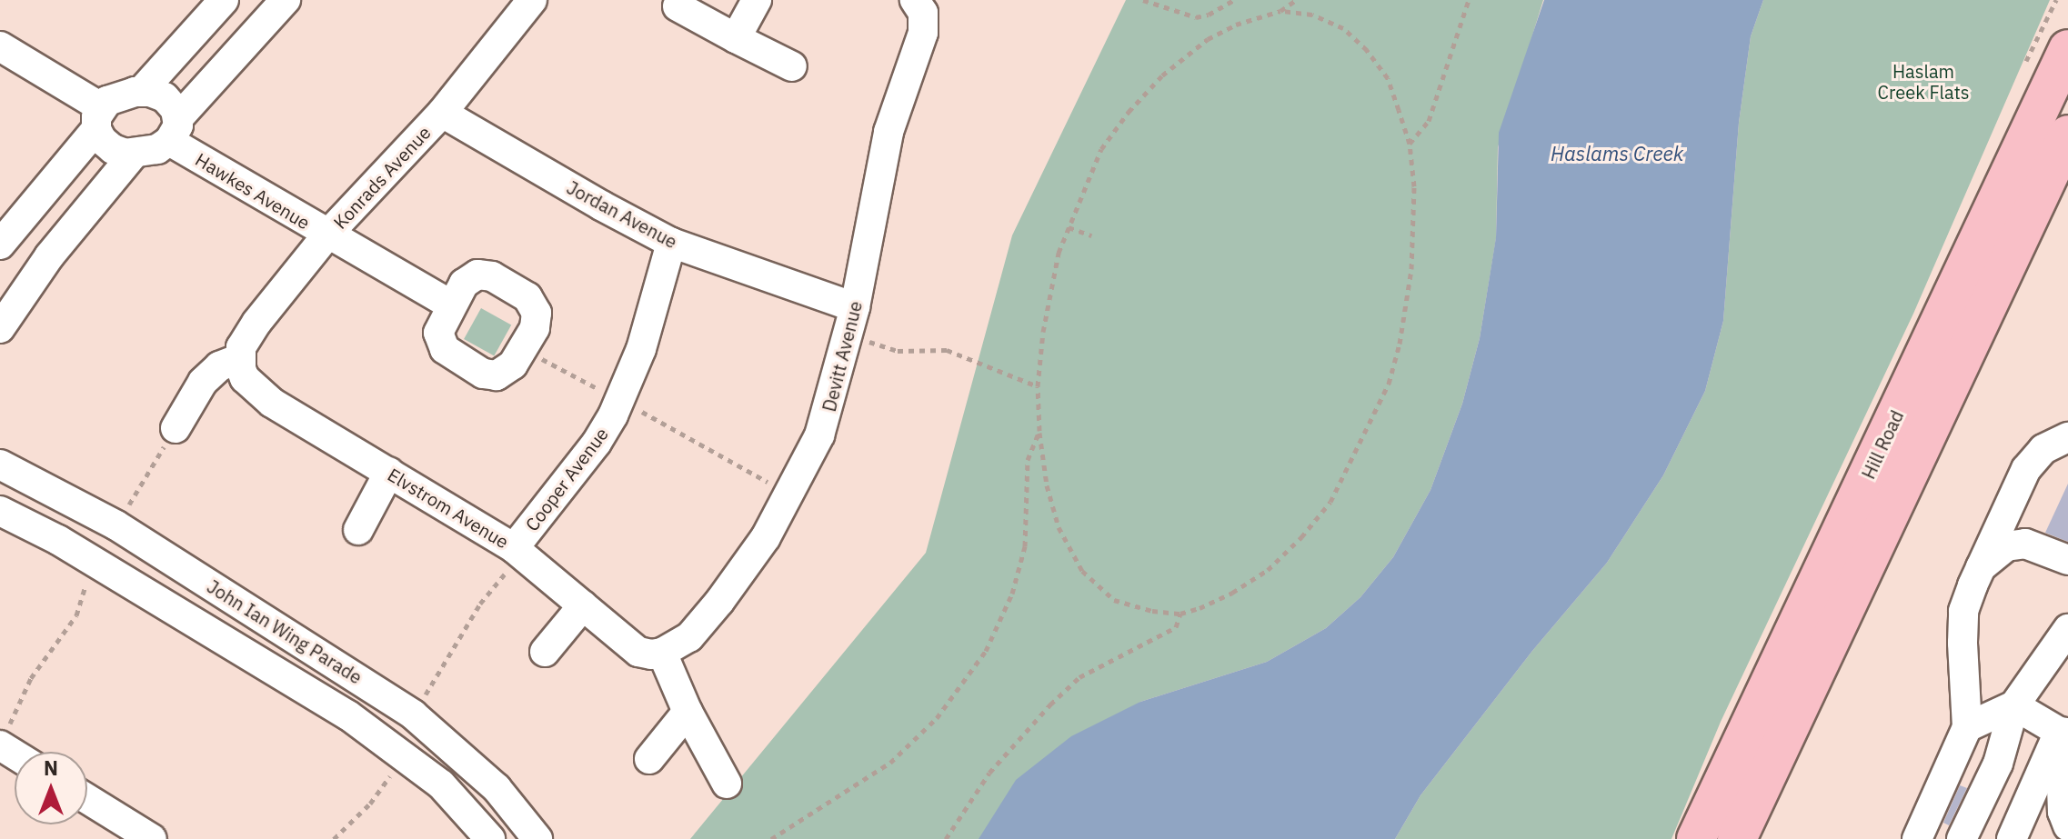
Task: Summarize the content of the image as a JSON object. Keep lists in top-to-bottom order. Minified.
{"streets":{"main road":["Hill Road"],"street":["Konrads Avenue","Hawkes Avenue","Jordan Avenue","Devitt Avenue","Cooper Avenue","Elvstrom Avenue","John Ian Wing Parade"]},"crossings":[["Konrads Avenue","Hawkes Avenue"],["Konrads Avenue","Jordan Avenue"],["Konrads Avenue","Elvstrom Avenue"],["Jordan Avenue","Devitt Avenue"],["Jordan Avenue","Cooper Avenue"],["Devitt Avenue","Elvstrom Avenue"],["Cooper Avenue","Elvstrom Avenue"]],"water":["Haslams Creek"],"parks":["Haslam Creek Flats"],"north":"top"}
